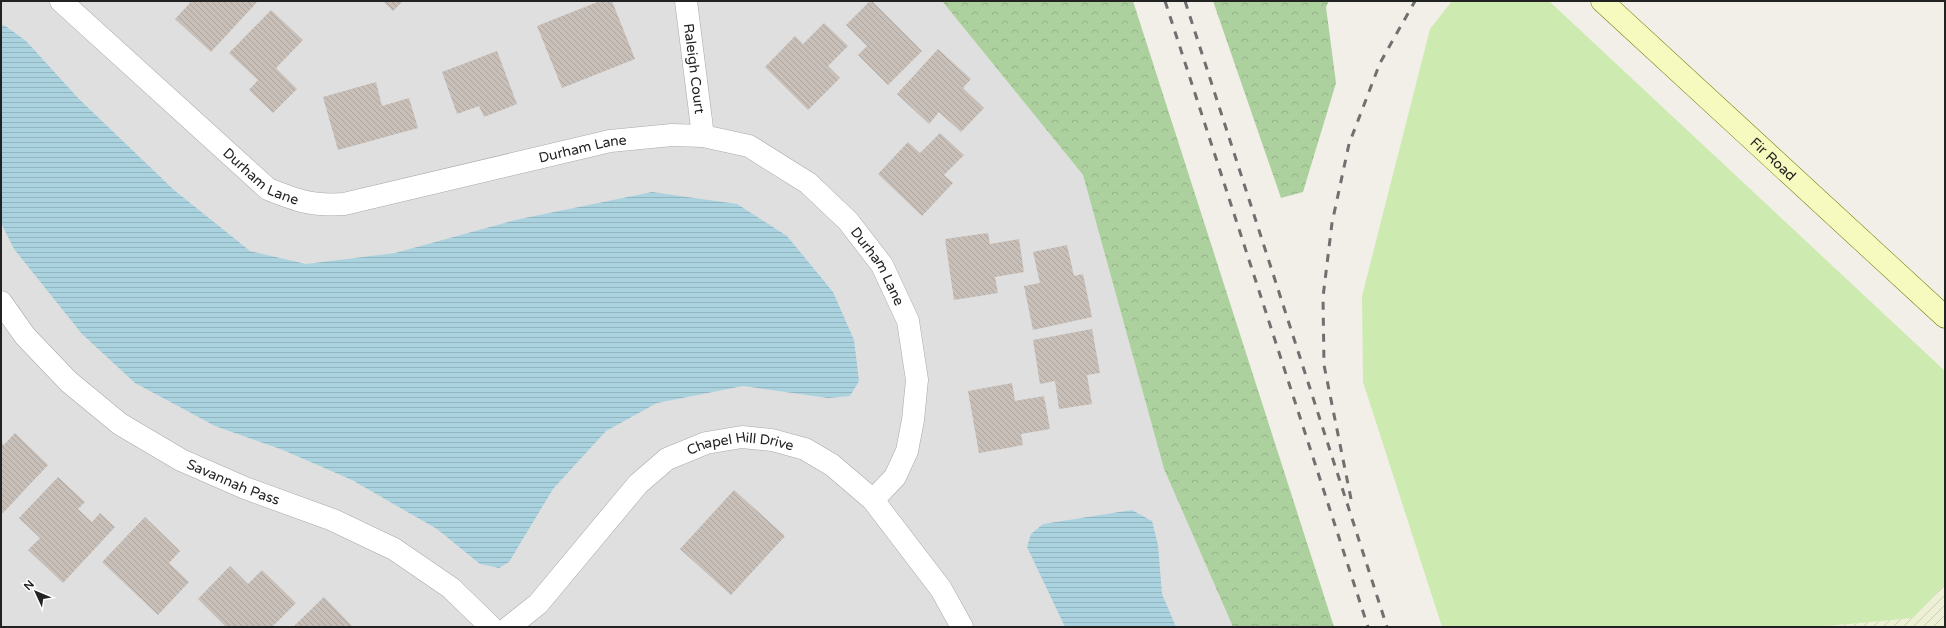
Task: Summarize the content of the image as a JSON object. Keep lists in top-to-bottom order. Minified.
{"streets":{"street":["Raleigh Court","Durham Lane","Fir Road","Chapel Hill Drive","Savannah Pass"]},"crossings":[["Raleigh Court","Durham Lane"],["Durham Lane","Chapel Hill Drive"]],"north":"top left"}
